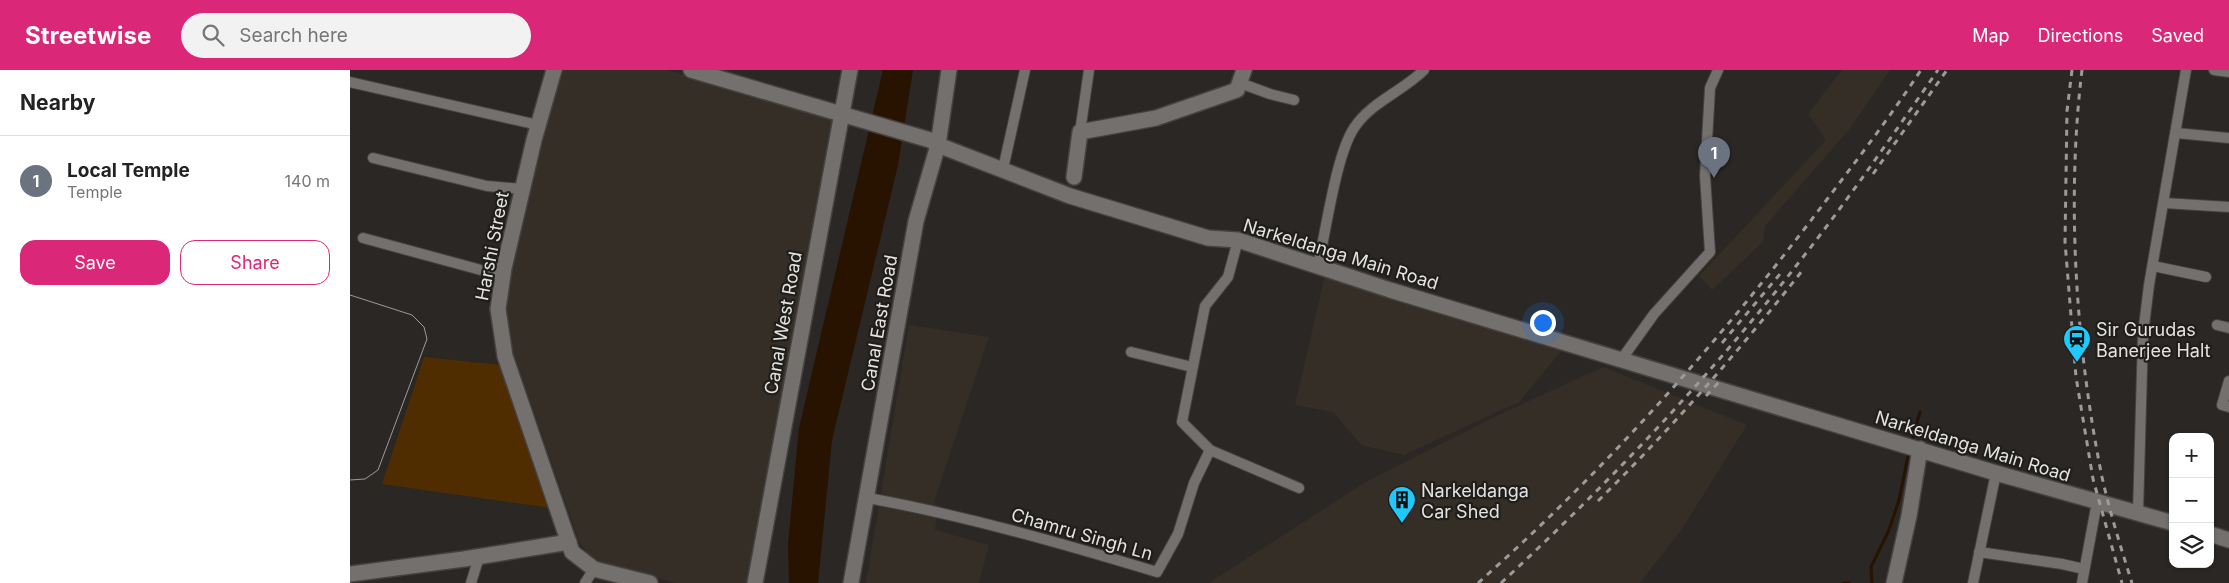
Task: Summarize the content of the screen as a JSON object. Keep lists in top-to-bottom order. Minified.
{"streets":{"main road":["Harshi Street","Narkeldanga Main Road","Canal West Road","Canal East Road"],"street":["Chamru Singh Ln"]},"crossings":[["Narkeldanga Main Road","Canal West Road"],["Narkeldanga Main Road","Canal East Road"],["Canal East Road","Chamru Singh Ln"]],"places":{"station":["Sir Gurudas Banerjee Halt"],"building":["Narkeldanga Car Shed"]},"page":{"header":"Streetwise","search":"Search here","nav":["Map","Directions","Saved"],"heading":"Nearby","list":[{"mark":"1","name":"Local Temple","note":"Temple","value":"140 m"}],"pins":"1","buttons":["Save","Share"],"map_buttons":["+","−"]}}
